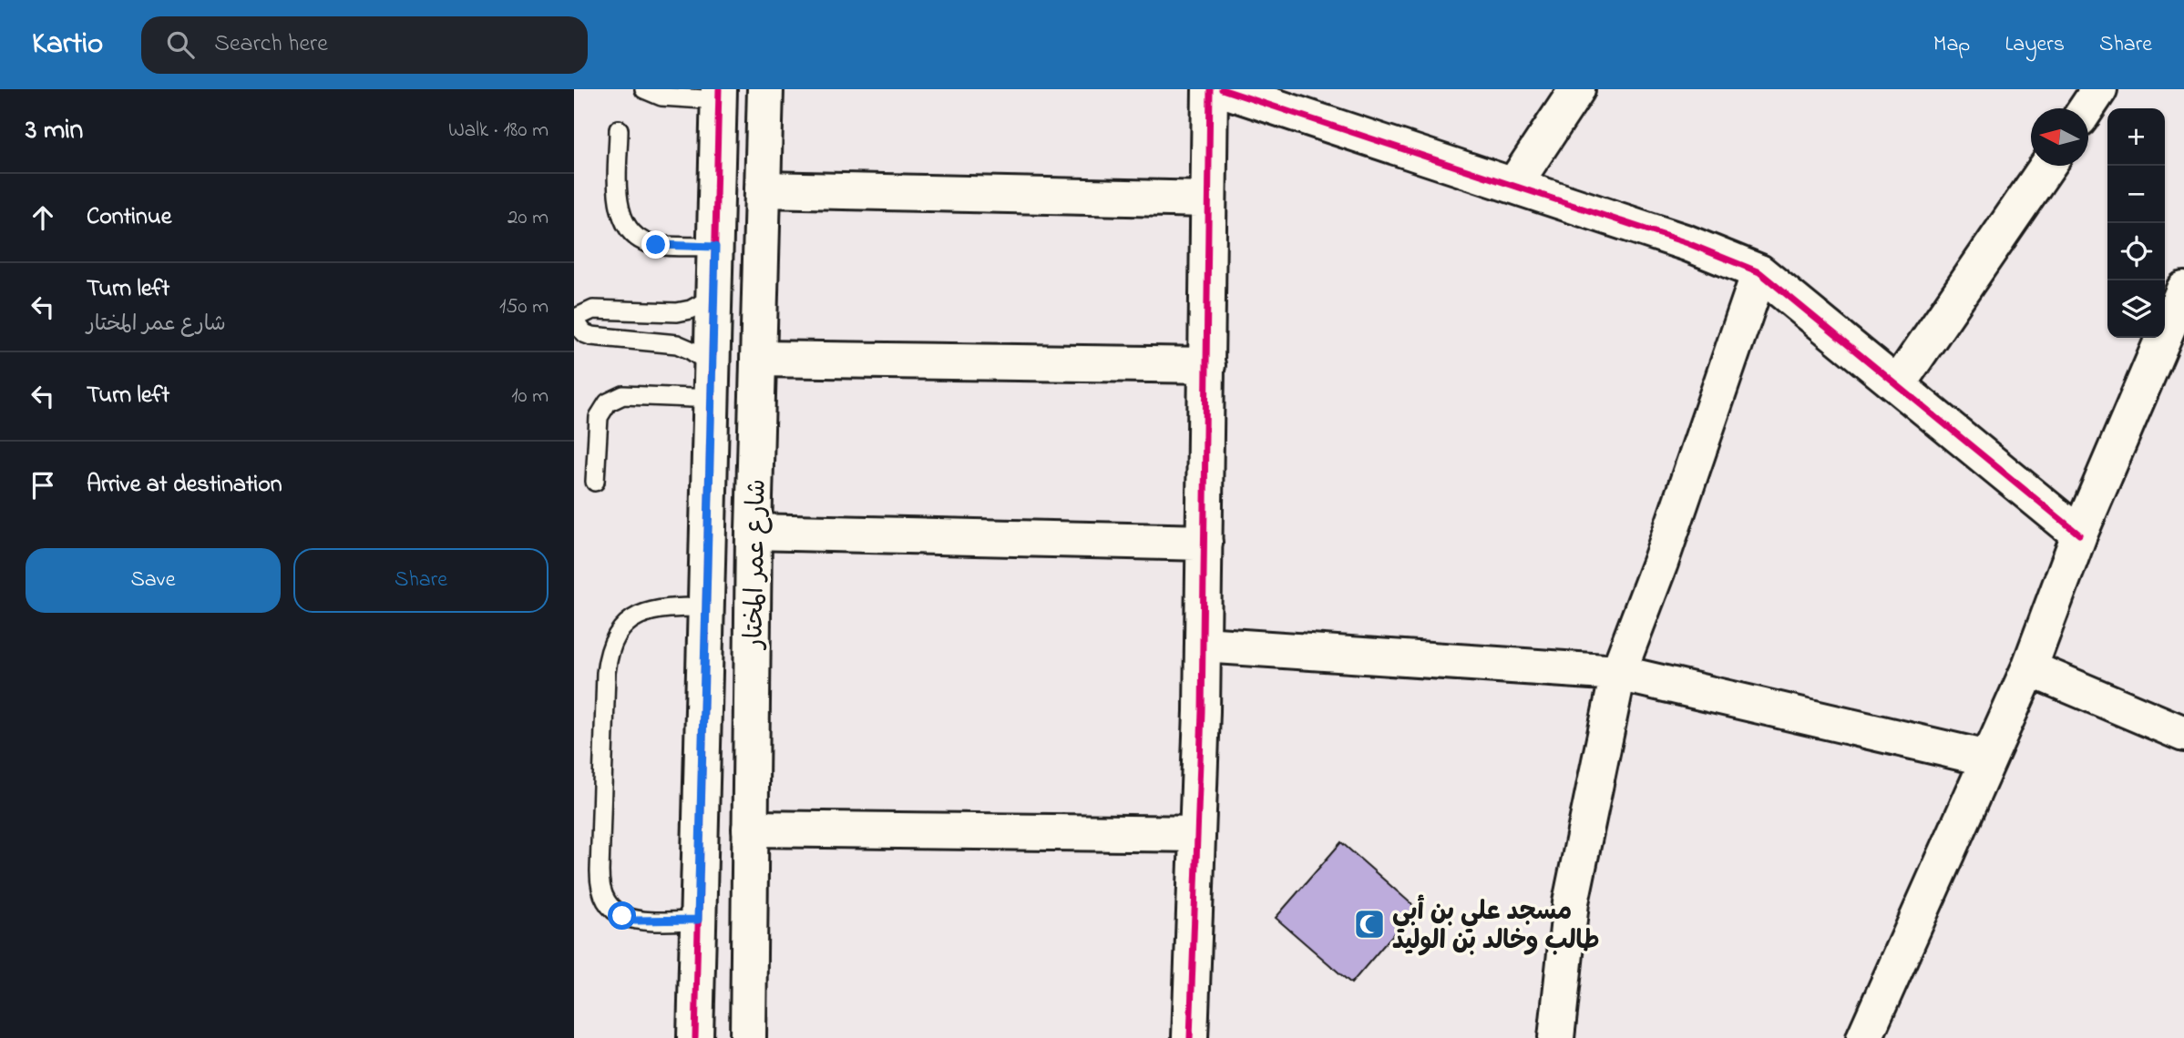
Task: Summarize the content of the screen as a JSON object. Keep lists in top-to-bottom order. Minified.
{"streets":{"street":["شارع عمر المختار"]},"places":{"mosque":["مسجد علي بن أبي طالب وخالد بن الوليد"]},"north":"left","page":{"header":"Kartio","search":"Search here","nav":["Map","Layers","Share"],"heading":["3 min","Walk · 180 m"],"map_buttons":["+","−"],"list":[["Continue","20 m"],["Turn left","شارع عمر المختار","150 m"],["Turn left","10 m"],"Arrive at destination"],"buttons":["Save","Share"]}}
